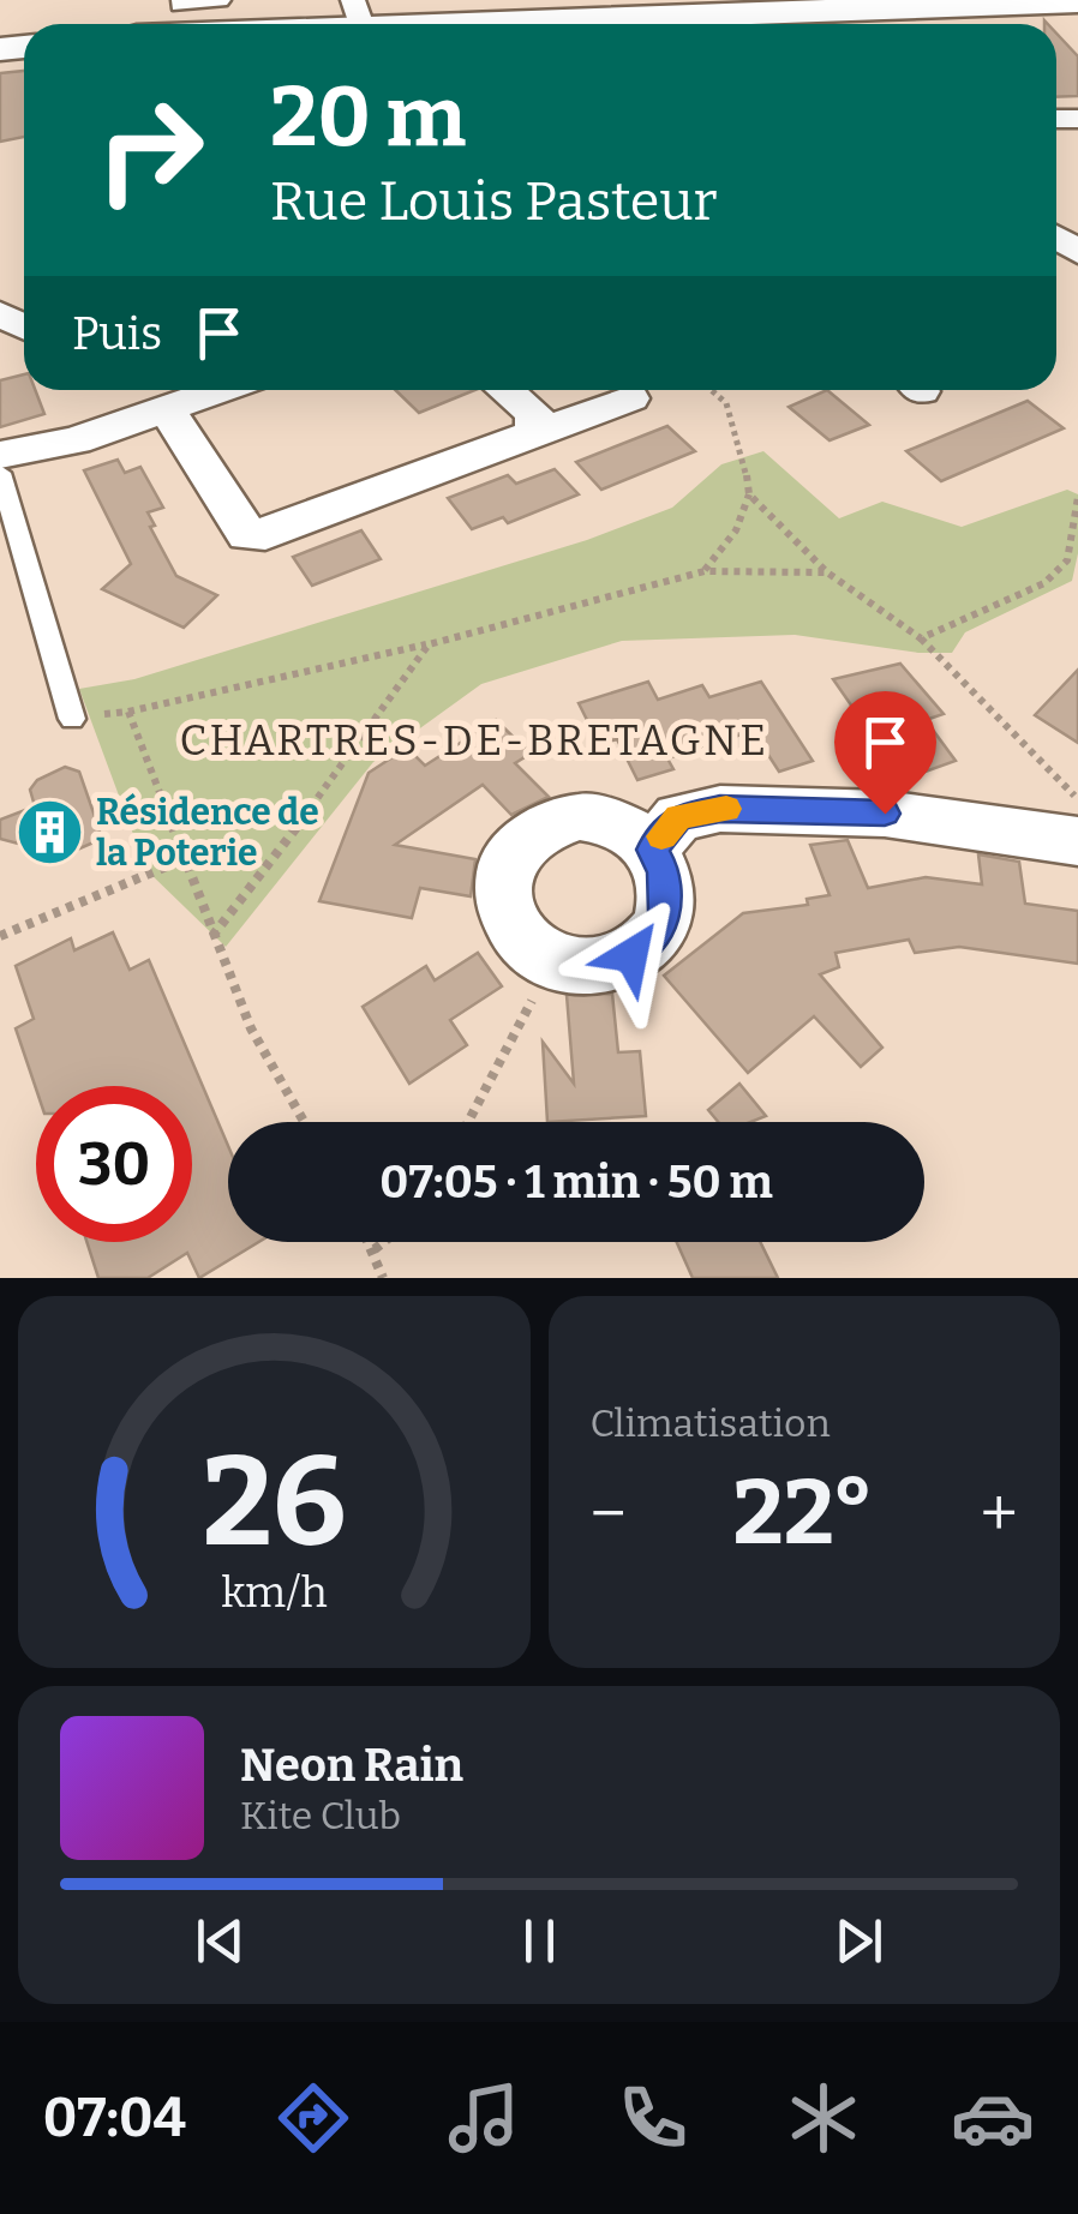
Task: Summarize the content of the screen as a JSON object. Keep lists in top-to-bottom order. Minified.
{"districts":["CHARTRES-DE-BRETAGNE"],"places":{"building":["Résidence de la Poterie"]},"page":{"turn":["20 m","Rue Louis Pasteur"],"then":"Puis","limit":"30","trip":"07:05 · 1 min · 50 m","tile":"Climatisation","heat":["−","22°","+"],"song":["Neon Rain","Kite Club"],"tabs":"07:04","gauge":["26","km/h"]}}
